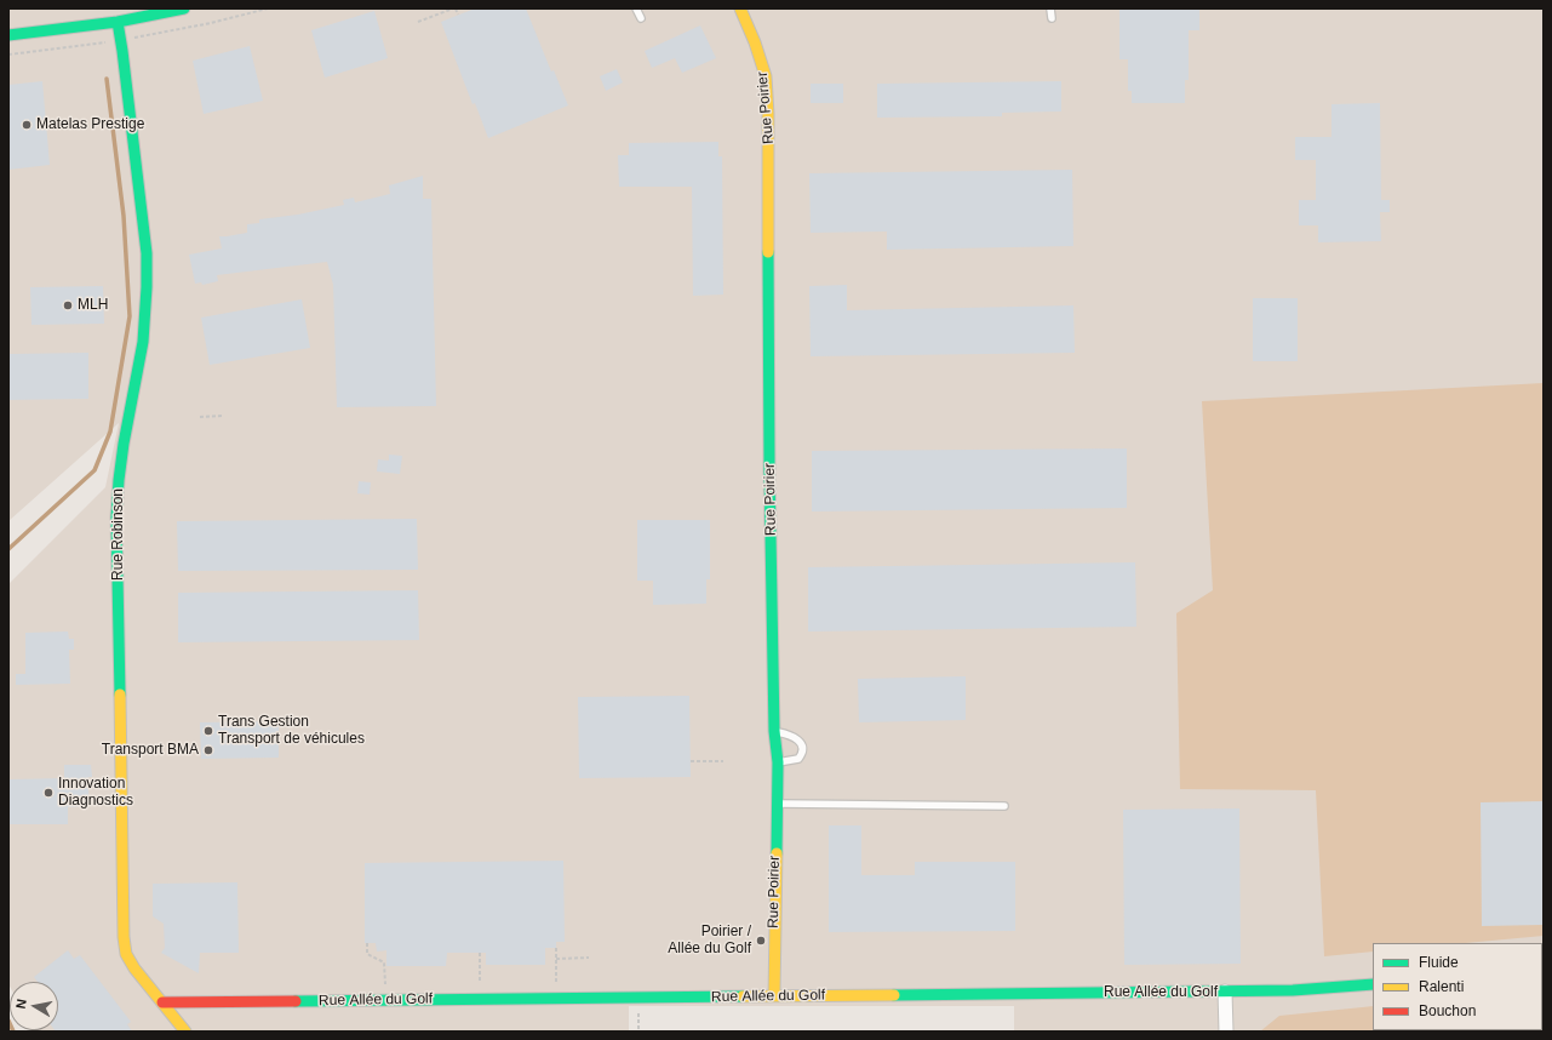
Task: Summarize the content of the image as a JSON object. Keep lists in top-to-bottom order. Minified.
{"streets":{"street":["Rue Poirier","Rue Robinson","Rue Allée du Golf"]},"crossings":[["Rue Poirier","Rue Allée du Golf"],["Rue Robinson","Rue Allée du Golf"]],"places":["Matelas Prestige","MLH","Trans Gestion Transport de véhicules","Transport BMA","Innovation Diagnostics","Poirier / Allée du Golf"],"legend":["Fluide","Ralenti","Bouchon"],"north":"left"}
